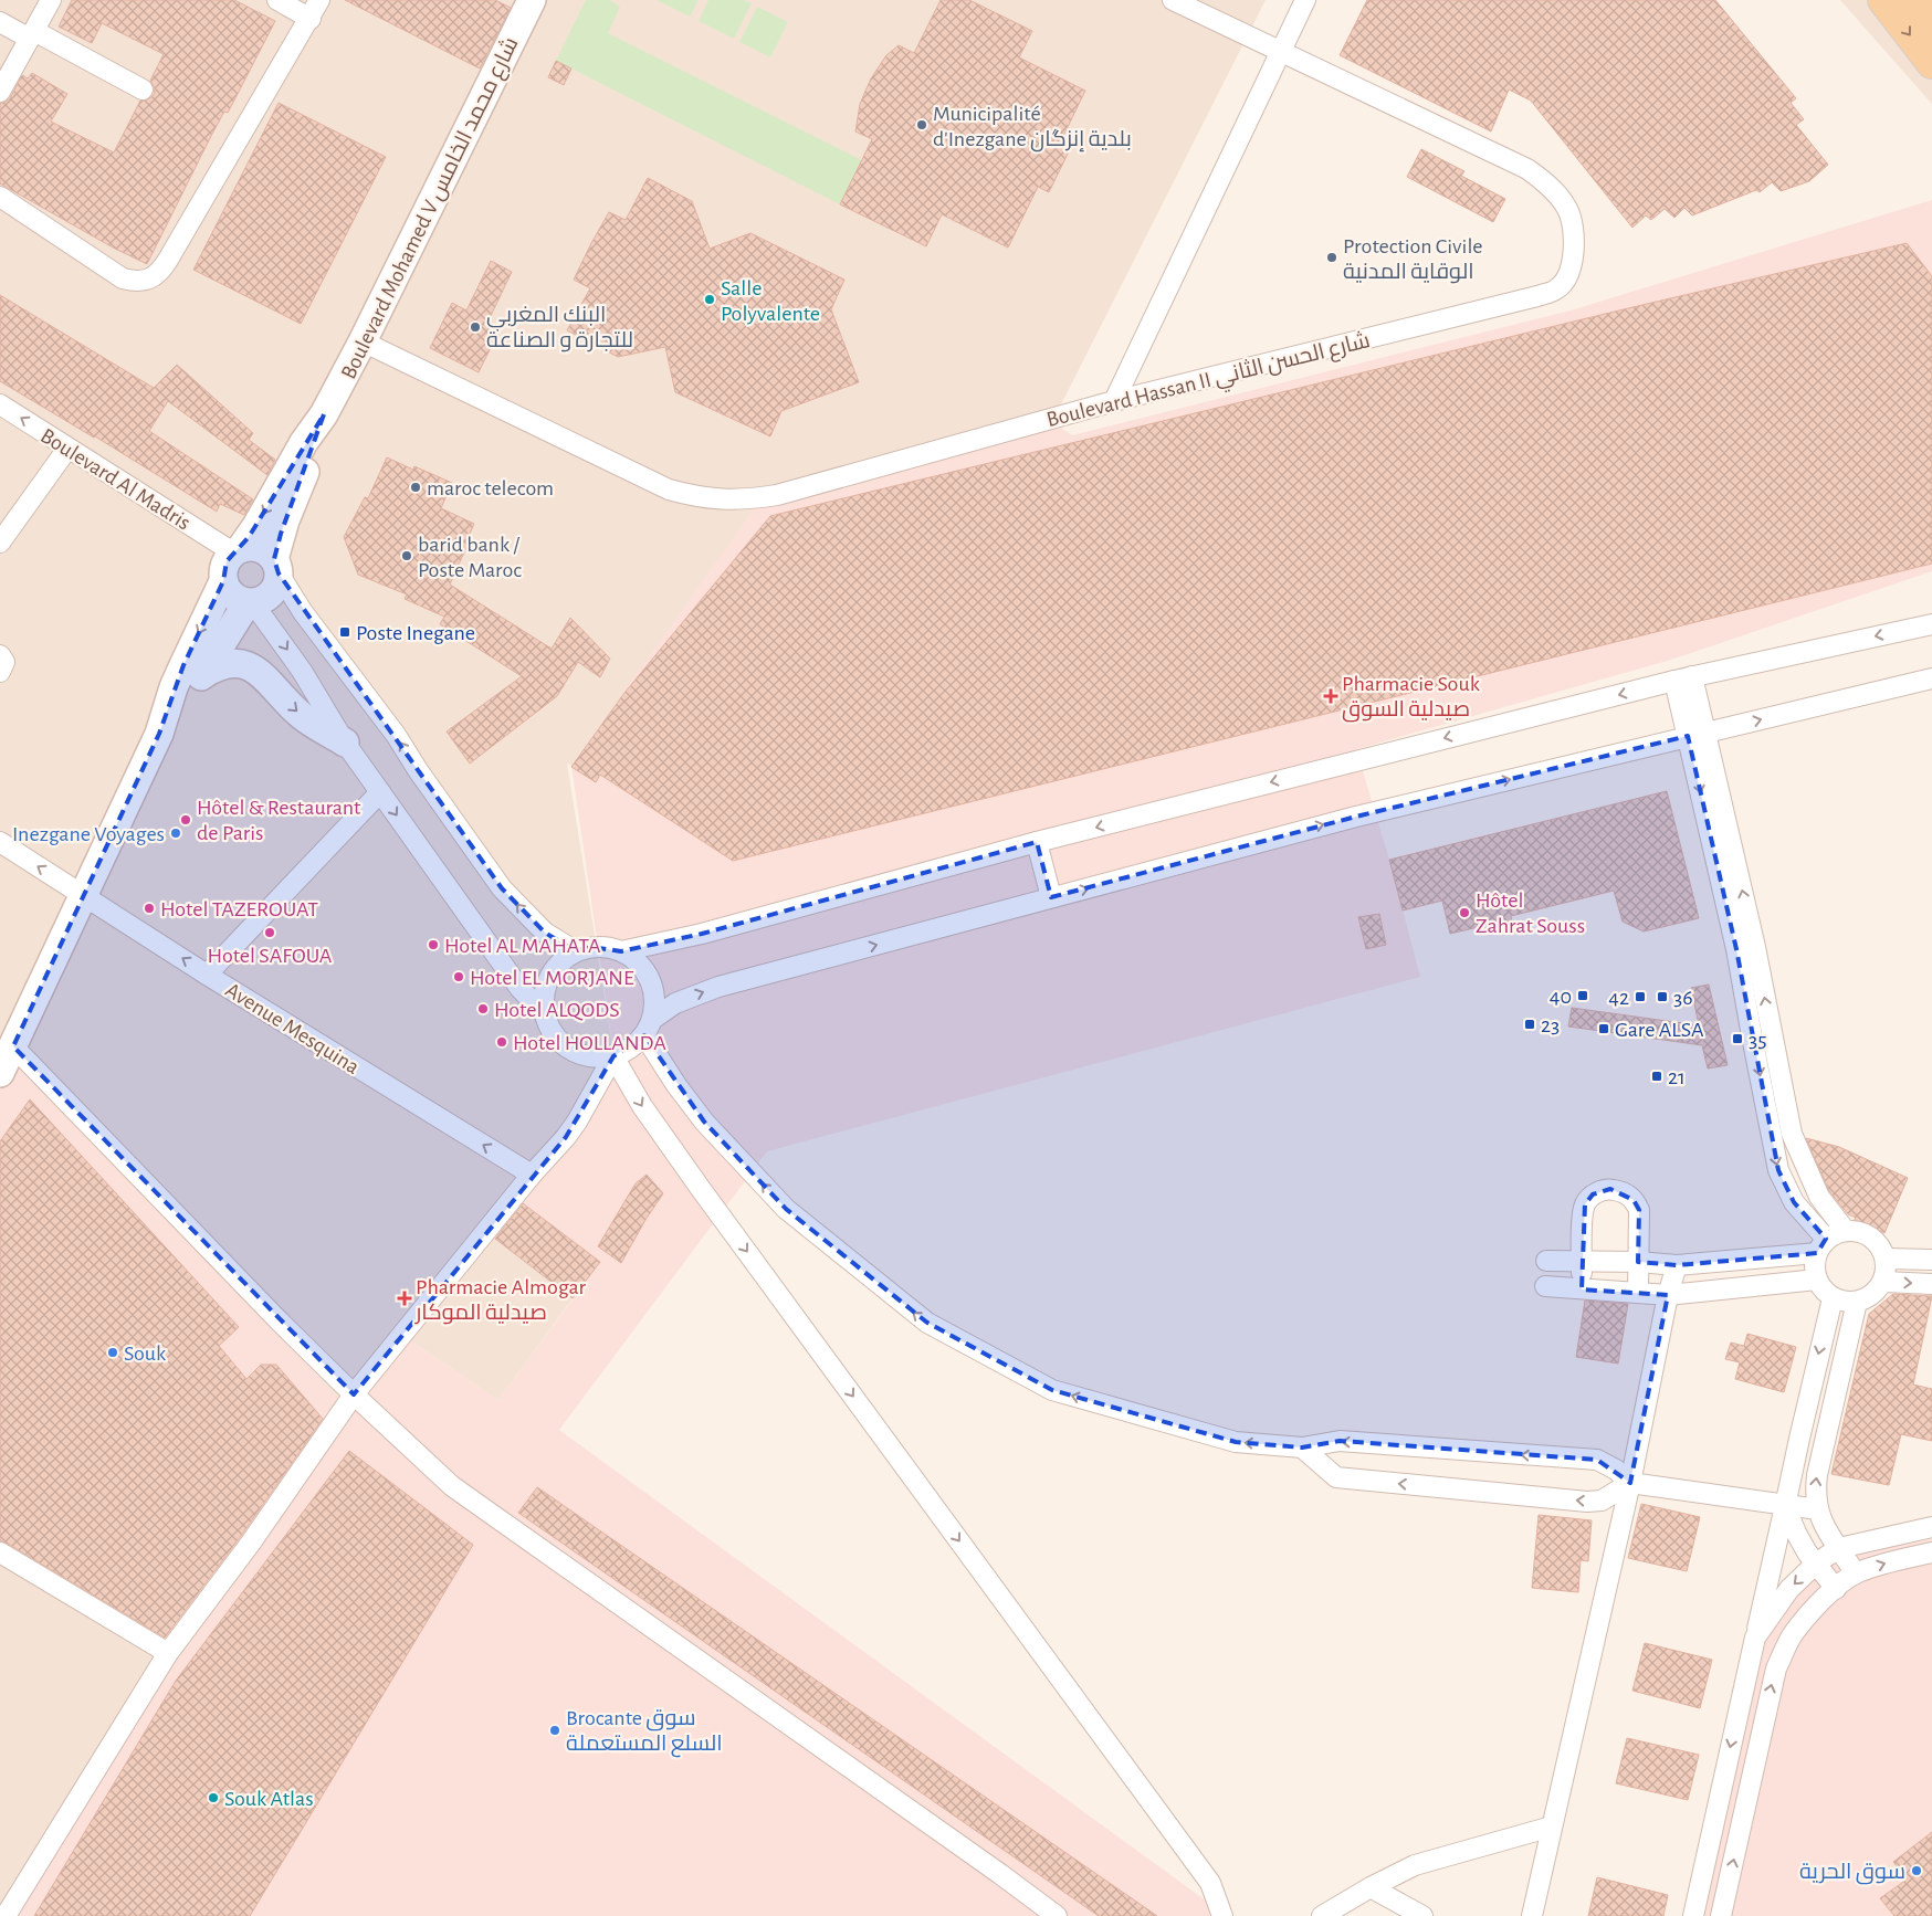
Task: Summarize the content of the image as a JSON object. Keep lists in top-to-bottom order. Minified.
{"streets":{"street":["Boulevard Mohamed V شارع محمد الخامس","Boulevard Hassan II شارع الحسن الثاني","Boulevard Al Madris","Avenue Mesquina"]},"crossings":[["Boulevard Mohamed V شارع محمد الخامس","Boulevard Hassan II شارع الحسن الثاني"],["Boulevard Mohamed V شارع محمد الخامس","Boulevard Al Madris"]],"one_way":["Avenue Mesquina"],"places":{"other":["Municipalité d'Inezgane بلدية إنزگان","Protection Civile الوقاية المدنية","Salle Polyvalente","البنك المغربي للتجارة و الصناعة","maroc telecom","barid bank / Poste Maroc","Hôtel & Restaurant de Paris","Inezgane Voyages","Hotel TAZEROUAT","Hôtel Zahrat Souss","Hotel SAFOUA","Hotel AL MAHATA","Hotel EL MORJANE","Hotel ALQODS","Hotel HOLLANDA","Souk","Brocante سوق السلع المستعملة","Souk Atlas","سوق الحرية"],"transit":["Poste Inegane","40","42","36","23","Gare ALSA","35","21"],"health":["Pharmacie Souk صيدلية السوق","Pharmacie Almogar صيدلية الموكار"]}}
